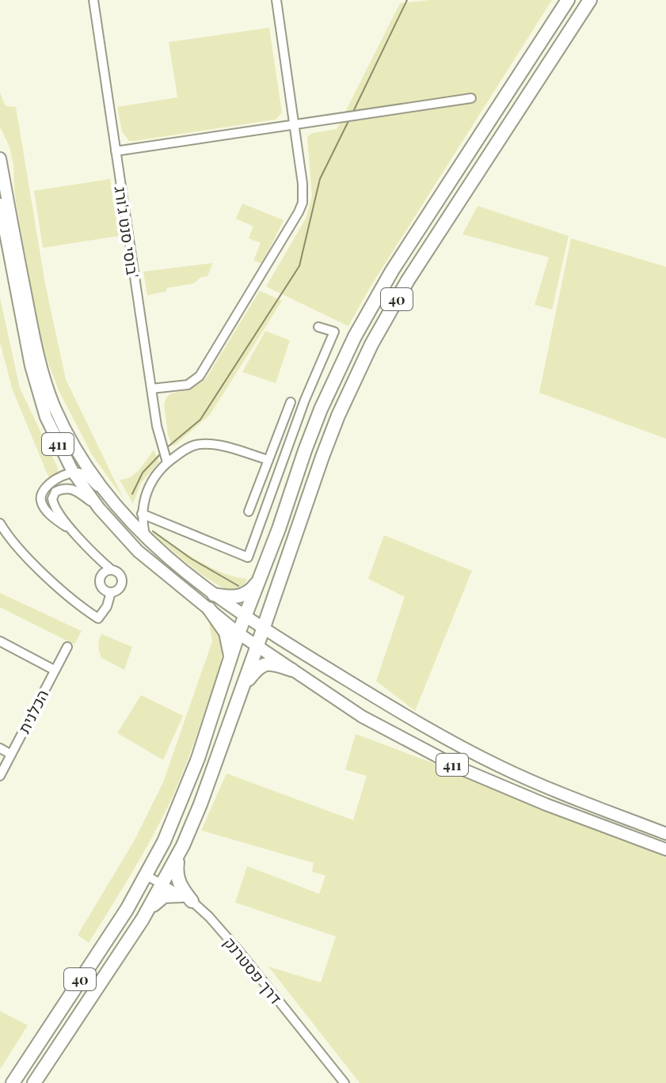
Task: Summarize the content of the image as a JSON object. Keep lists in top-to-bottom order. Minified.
{"streets":{"highway":["40"],"main road":["411"],"street":["בוסי סנט ג'ורג'","הכלנית","דרך פסטרנק"]},"crossings":[["40","411"],["40","דרך פסטרנק"]]}
